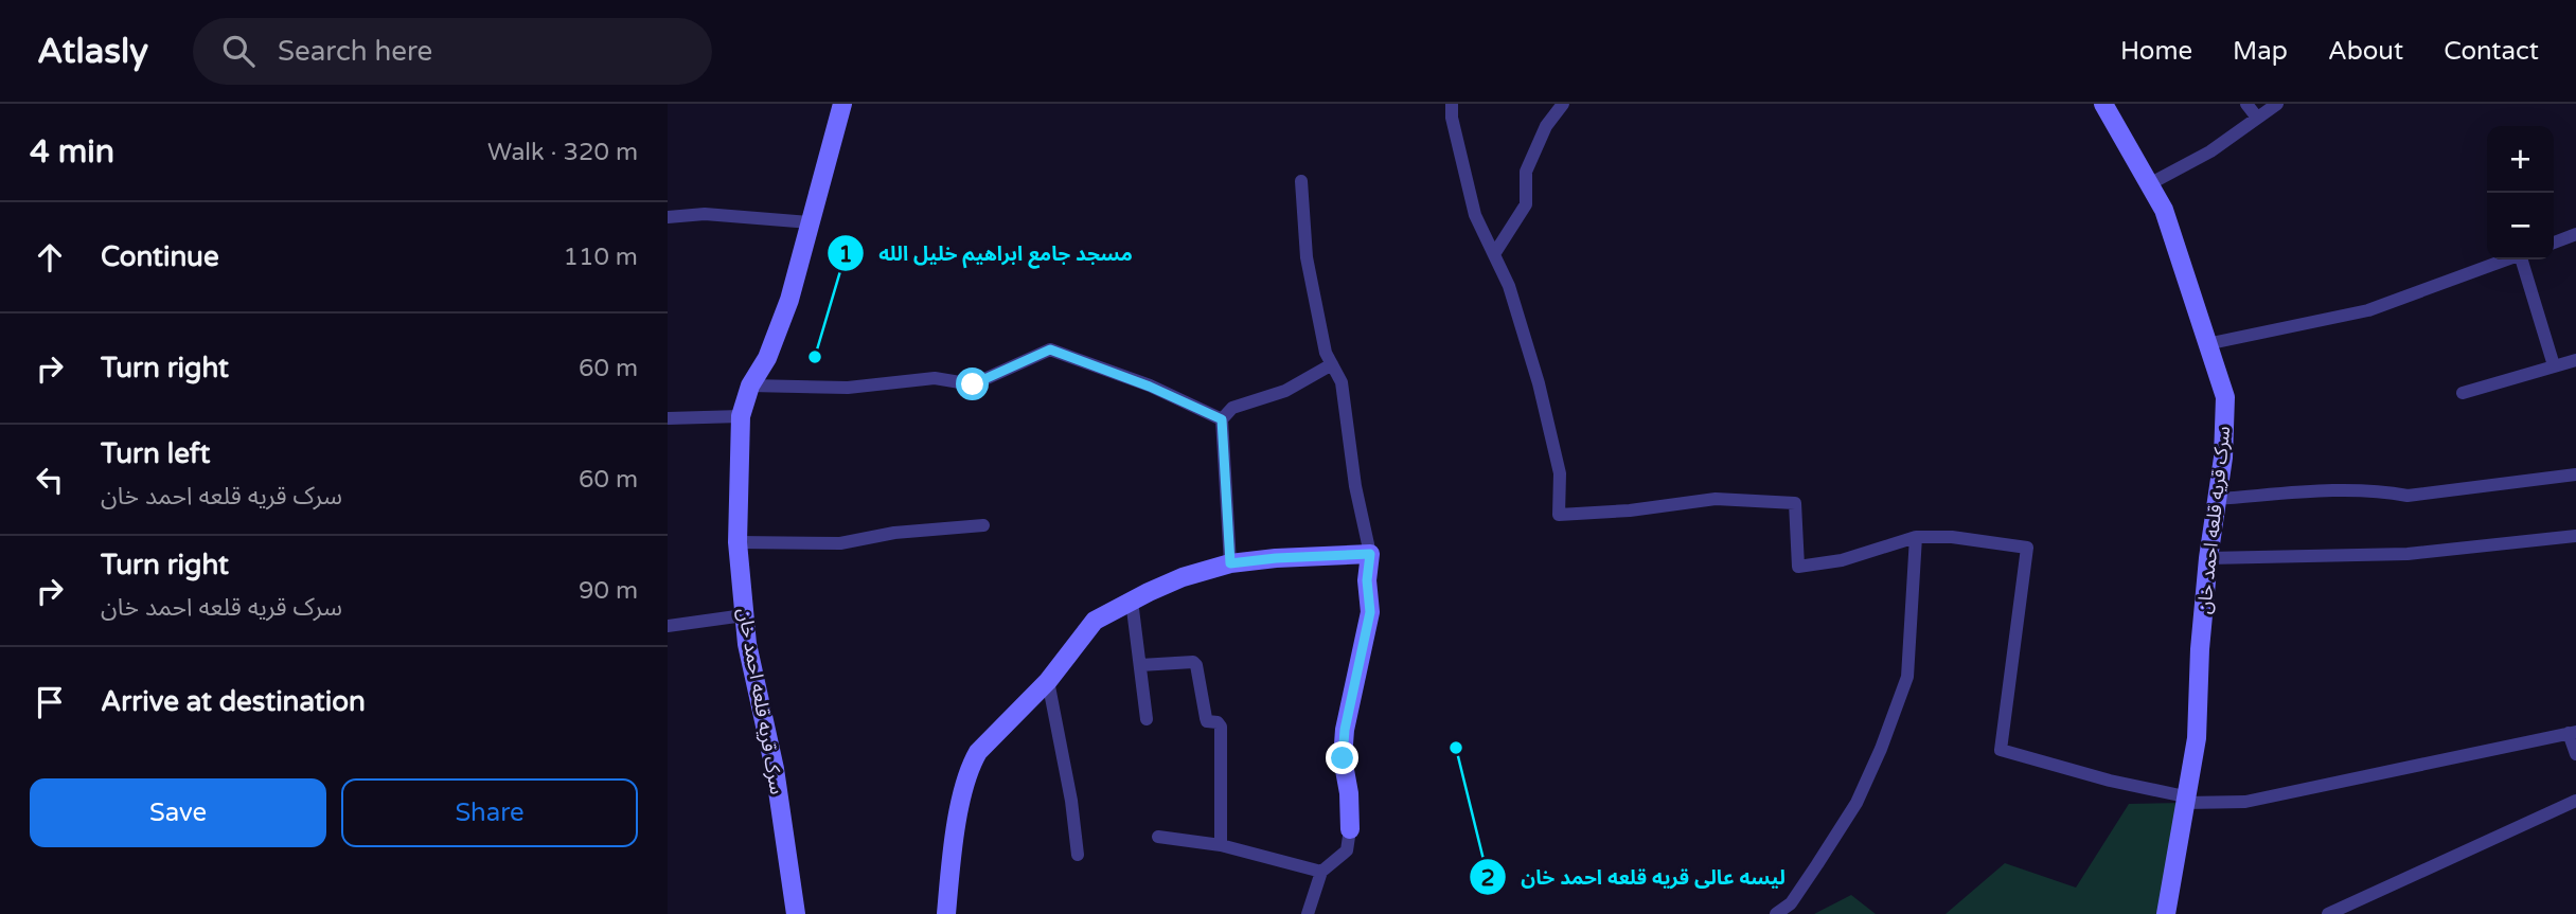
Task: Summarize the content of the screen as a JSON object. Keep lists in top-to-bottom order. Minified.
{"streets":{"street":["سرک قریه قلعه احمد خان"]},"places":["مسجد جامع ابراهیم خلیل الله","لیسه عالی قریه قلعه احمد خان"],"page":{"header":"Atlasly","search":"Search here","nav":["Home","Map","About","Contact"],"heading":["4 min","Walk · 320 m"],"map_buttons":["+","−"],"list":[["Continue","110 m"],["Turn right","60 m"],["Turn left","سرک قریه قلعه احمد خان","60 m"],["Turn right","سرک قریه قلعه احمد خان","90 m"],"Arrive at destination"],"buttons":["Save","Share"]}}
